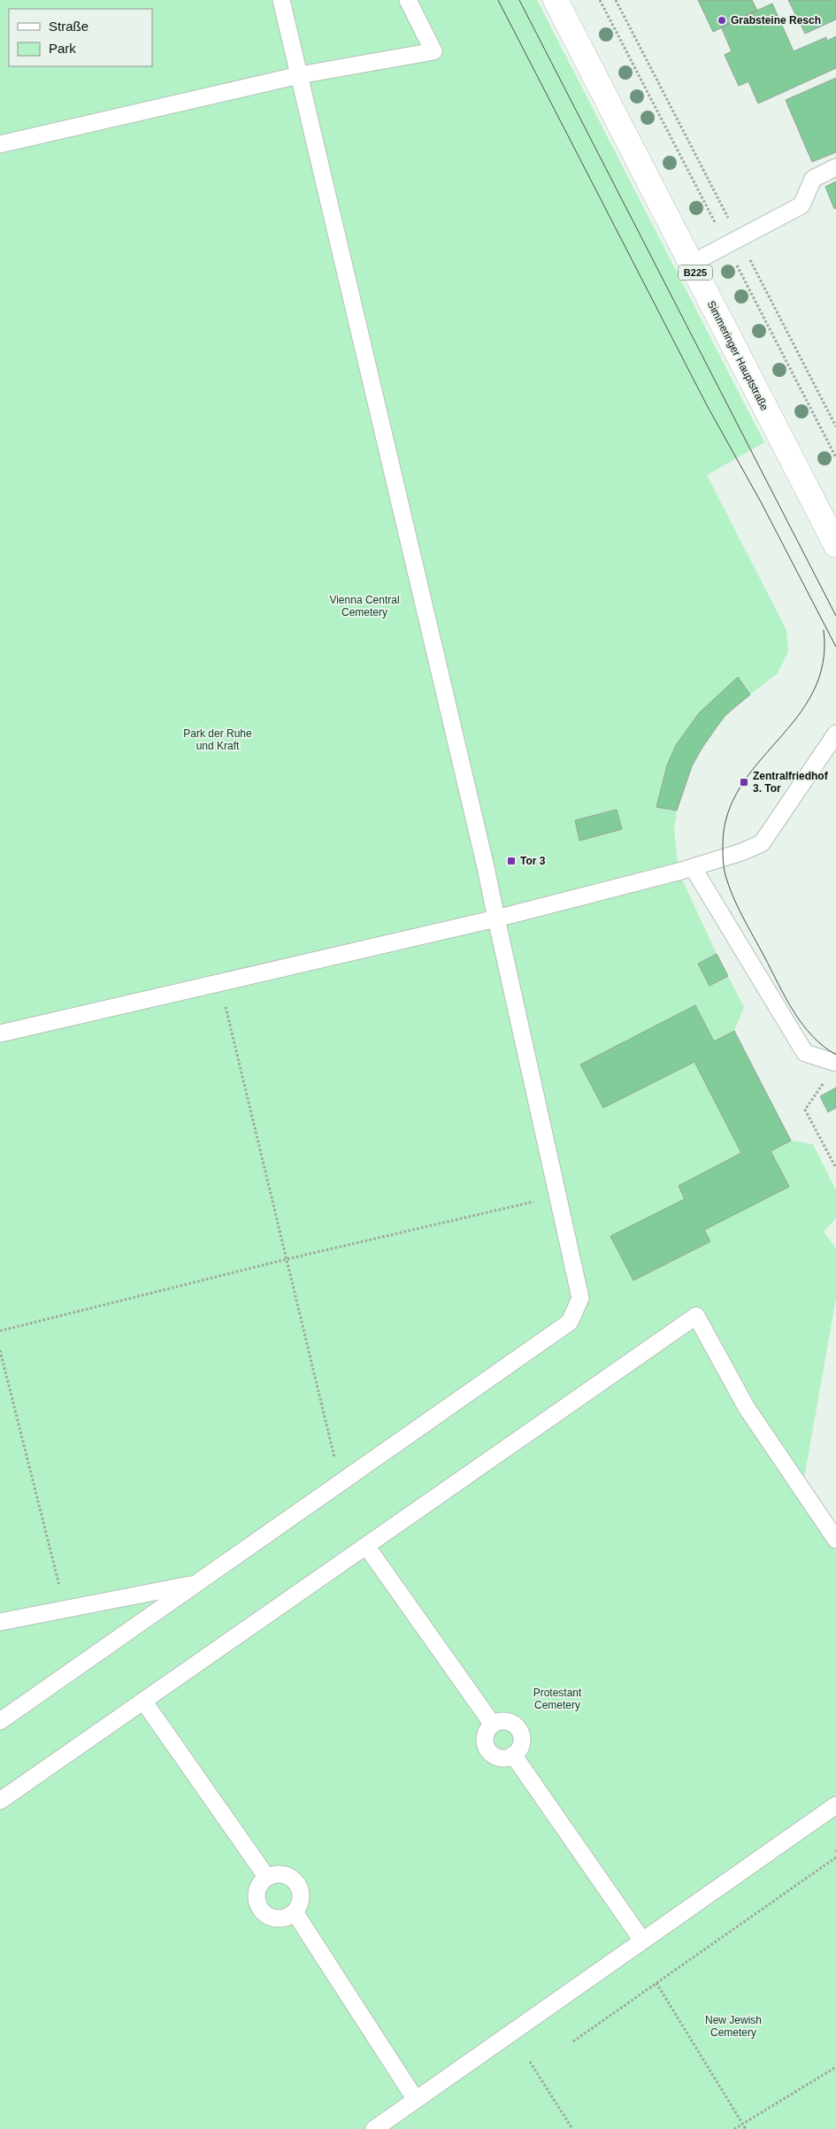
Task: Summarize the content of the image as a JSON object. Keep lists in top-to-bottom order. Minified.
{"streets":{"main road":["B225","Simmeringer Hauptstraße"]},"parks":["Vienna Central Cemetery","Park der Ruhe und Kraft","Protestant Cemetery","New Jewish Cemetery"],"places":{"other":["Grabsteine Resch"],"transit":["Zentralfriedhof 3. Tor","Tor 3"]},"legend":["Straße","Park"]}
